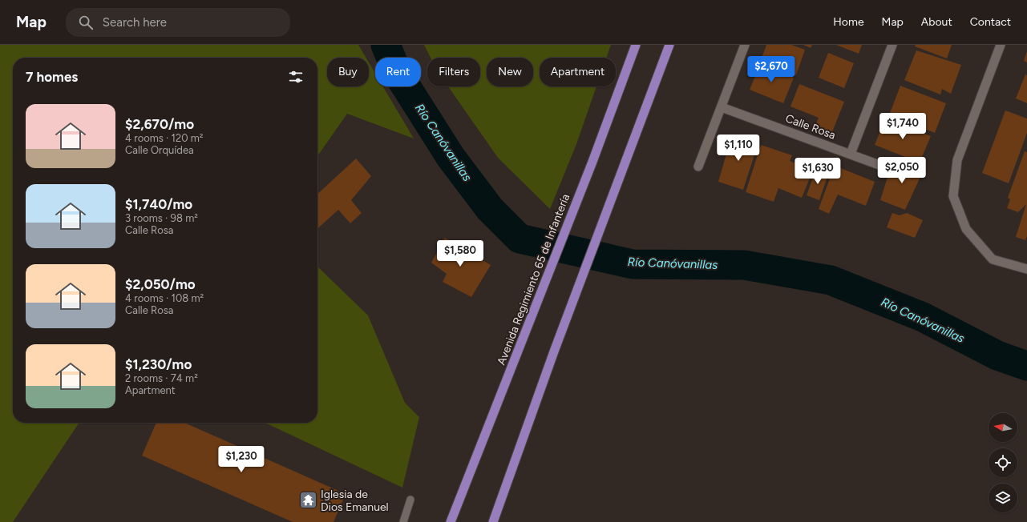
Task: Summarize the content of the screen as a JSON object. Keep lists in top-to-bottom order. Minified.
{"streets":{"main road":["Avenida Regimiento 65 de Infantería"],"street":["Calle Rosa"]},"water":["Río Canóvanillas"],"places":{"temple":["Iglesia de Dios Emanuel"]},"north":"left","page":{"header":"Map","search":"Search here","nav":["Home","Map","About","Contact"],"price":["$2,670","$1,740","$1,110","$2,050","$1,630","$1,580","$1,230"],"chip":["Buy","Rent","Filters","New","Apartment"],"heading":"7 homes","list":[{"name":"$2,670/mo","note":"4 rooms · 120 m² · Calle Orquídea"},{"name":"$1,740/mo","note":"3 rooms · 98 m² · Calle Rosa"},{"name":"$2,050/mo","note":"4 rooms · 108 m² · Calle Rosa"},{"name":"$1,230/mo","note":"2 rooms · 74 m² · Apartment"}]}}
